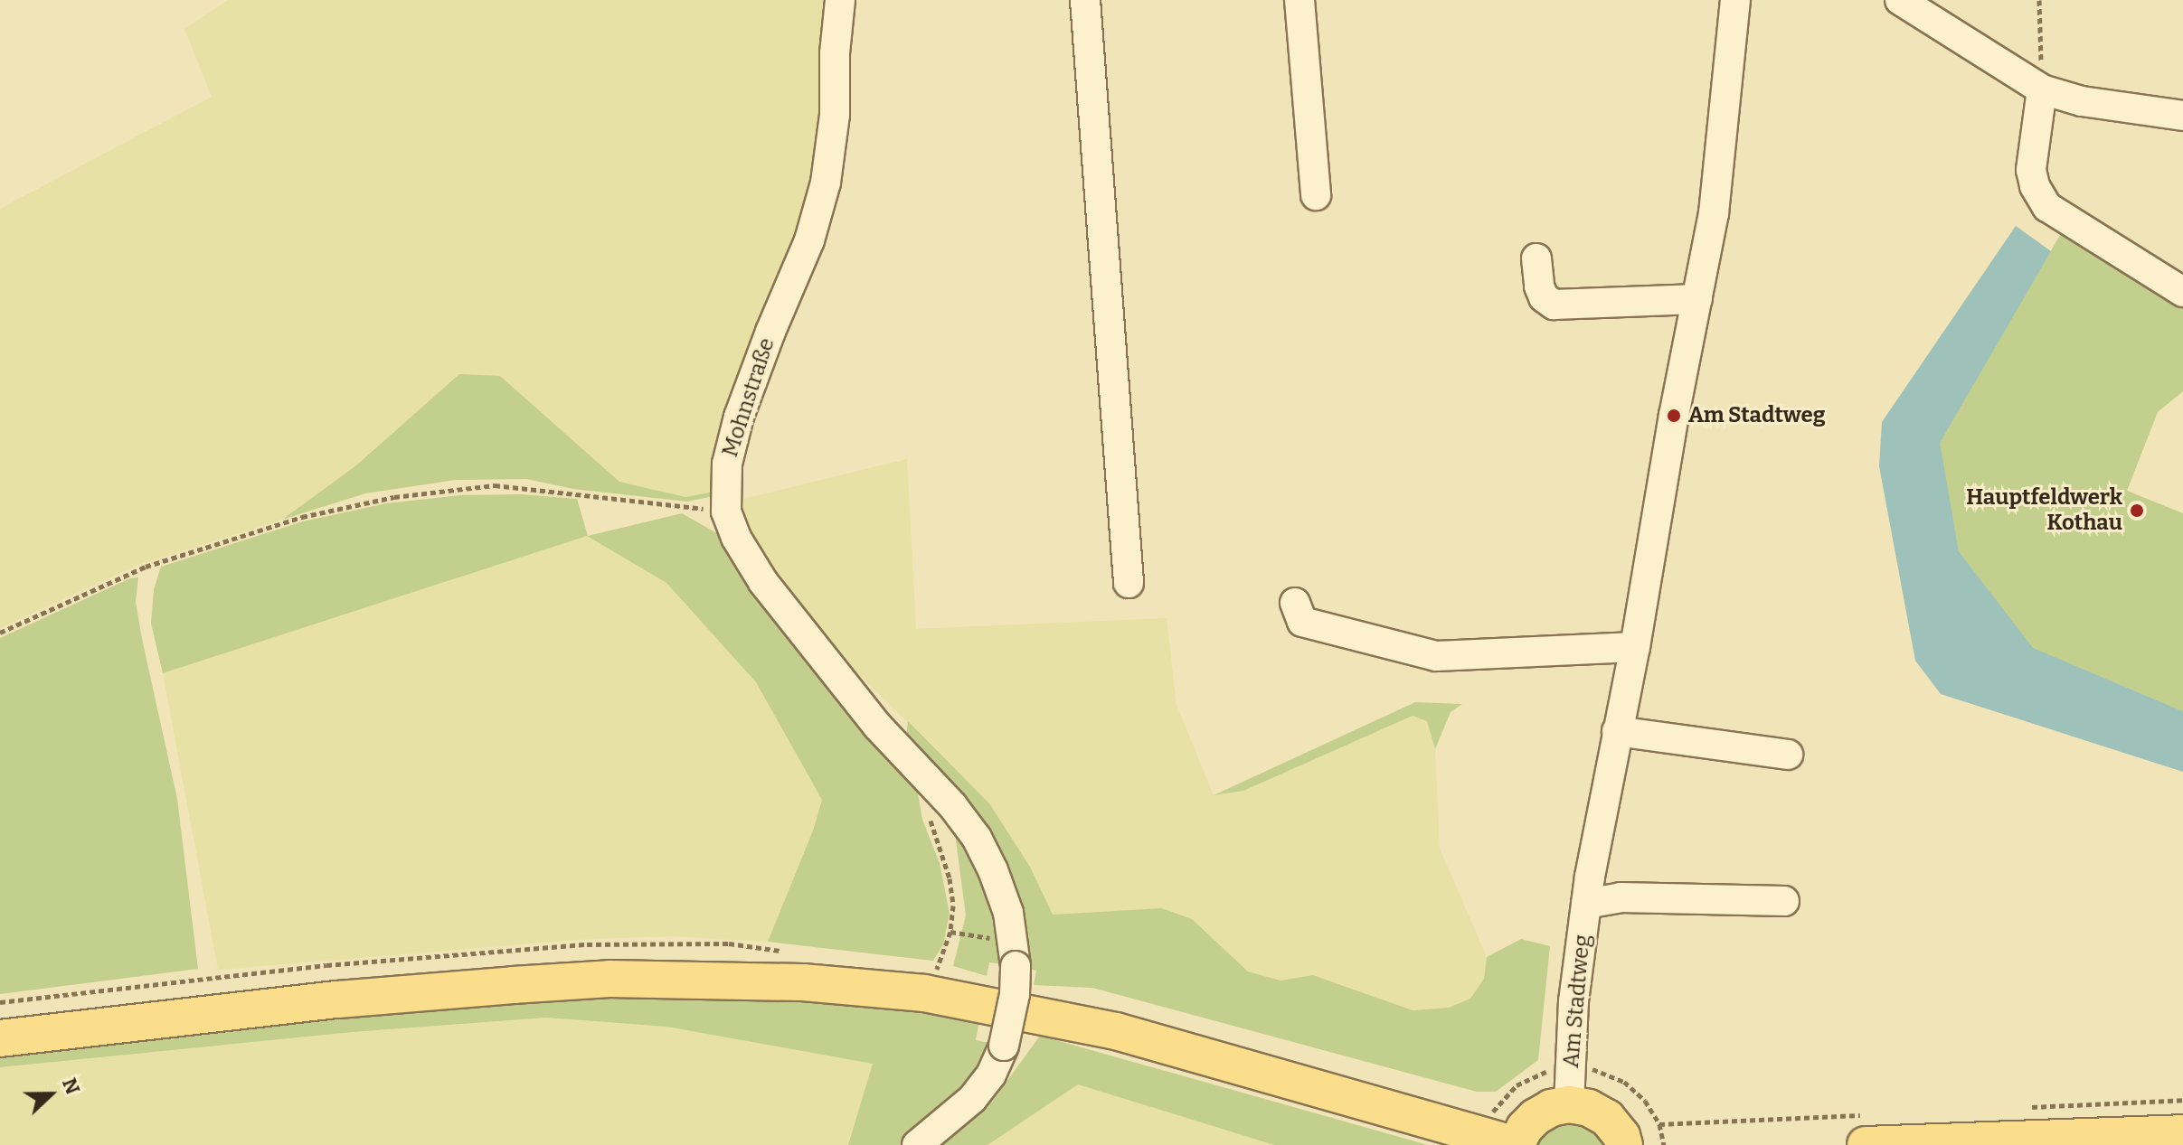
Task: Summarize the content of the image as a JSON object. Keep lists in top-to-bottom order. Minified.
{"streets":{"street":["Mohnstraße","Am Stadtweg"]},"places":["Am Stadtweg","Hauptfeldwerk Kothau"],"north":"right"}
